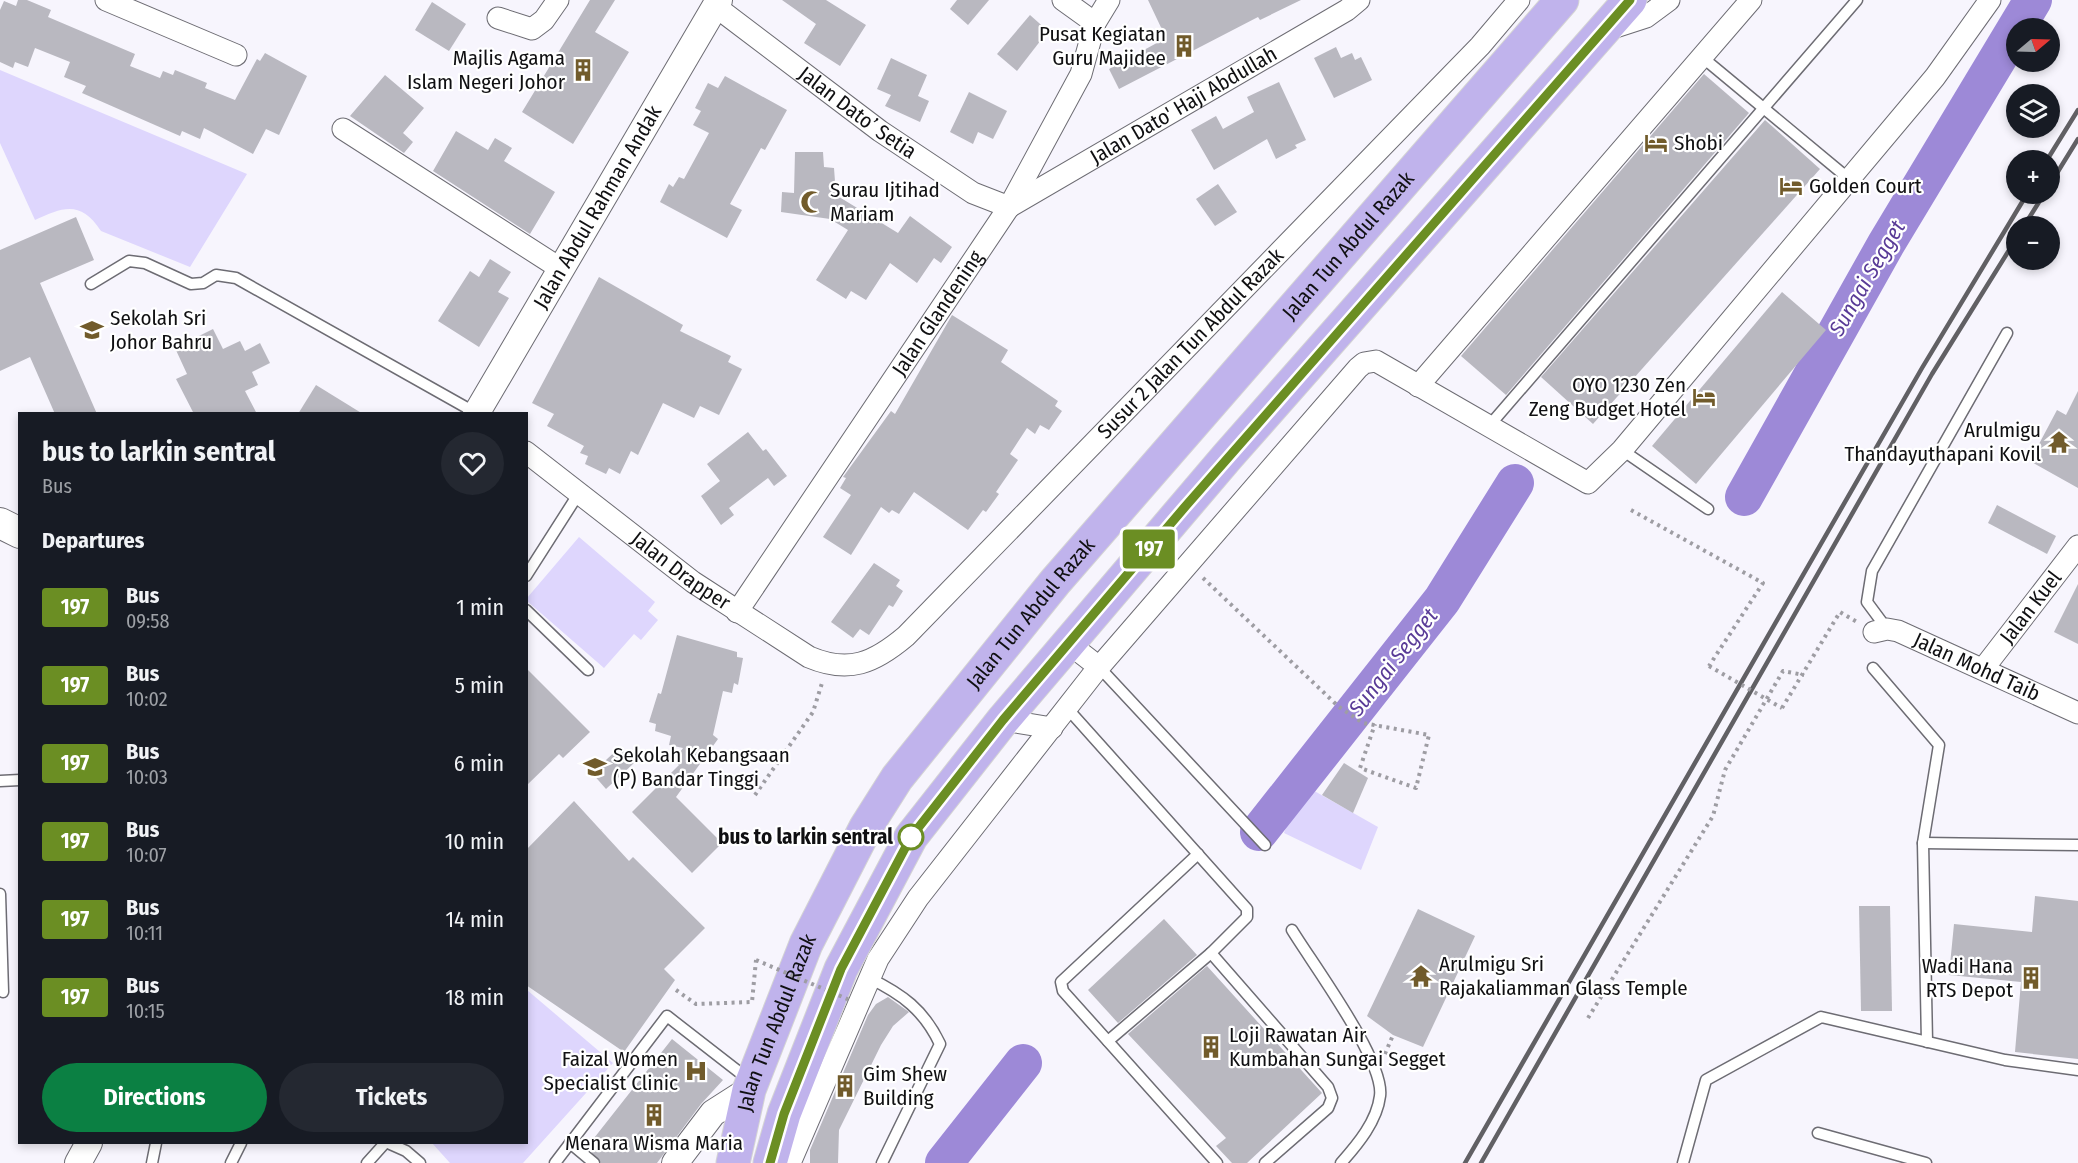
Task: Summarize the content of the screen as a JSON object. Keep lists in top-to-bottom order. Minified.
{"streets":{"highway":["Jalan Tun Abdul Razak"],"street":["Jalan Dato' Haji Abdullah","Jalan Dato’ Setia","Jalan Abdul Rahman Andak","Jalan Glandening","Susur 2 Jalan Tun Abdul Razak","Jalan Drapper","Jalan Kuel","Jalan Mohd Taib"]},"crossings":[["Jalan Dato' Haji Abdullah","Jalan Dato’ Setia"],["Jalan Dato' Haji Abdullah","Jalan Glandening"],["Jalan Dato’ Setia","Jalan Abdul Rahman Andak"],["Jalan Dato’ Setia","Jalan Glandening"],["Jalan Glandening","Jalan Drapper"],["Susur 2 Jalan Tun Abdul Razak","Jalan Drapper"],["Jalan Kuel","Jalan Mohd Taib"]],"water":["Sungai Segget"],"places":{"building":["Pusat Kegiatan Guru Majidee","Majlis Agama Islam Negeri Johor","Wadi Hana RTS Depot","Loji Rawatan Air Kumbahan Sungai Segget","Gim Shew Building","Menara Wisma Maria"],"hotel":["Shobi","Golden Court","OYO 1230 Zen Zeng Budget Hotel"],"mosque":["Surau Ijtihad Mariam"],"school or university":["Sekolah Sri Johor Bahru","Sekolah Kebangsaan (P) Bandar Tinggi"],"temple":["Arulmigu Thandayuthapani Kovil","Arulmigu Sri Rajakaliamman Glass Temple"],"other":["bus to larkin sentral"],"hospital":["Faizal Women Specialist Clinic"]},"lines":["bus line 197"],"north":"right","page":{"on_map":"197","map_buttons":["+","−"],"heading":[["bus to larkin sentral","Bus"],"Departures"],"list":[{"mark":"197","name":"Bus","note":"09:58","value":"1 min"},{"mark":"197","name":"Bus","note":"10:02","value":"5 min"},{"mark":"197","name":"Bus","note":"10:03","value":"6 min"},{"mark":"197","name":"Bus","note":"10:07","value":"10 min"},{"mark":"197","name":"Bus","note":"10:11","value":"14 min"},{"mark":"197","name":"Bus","note":"10:15","value":"18 min"}],"buttons":["Directions","Tickets"]}}
